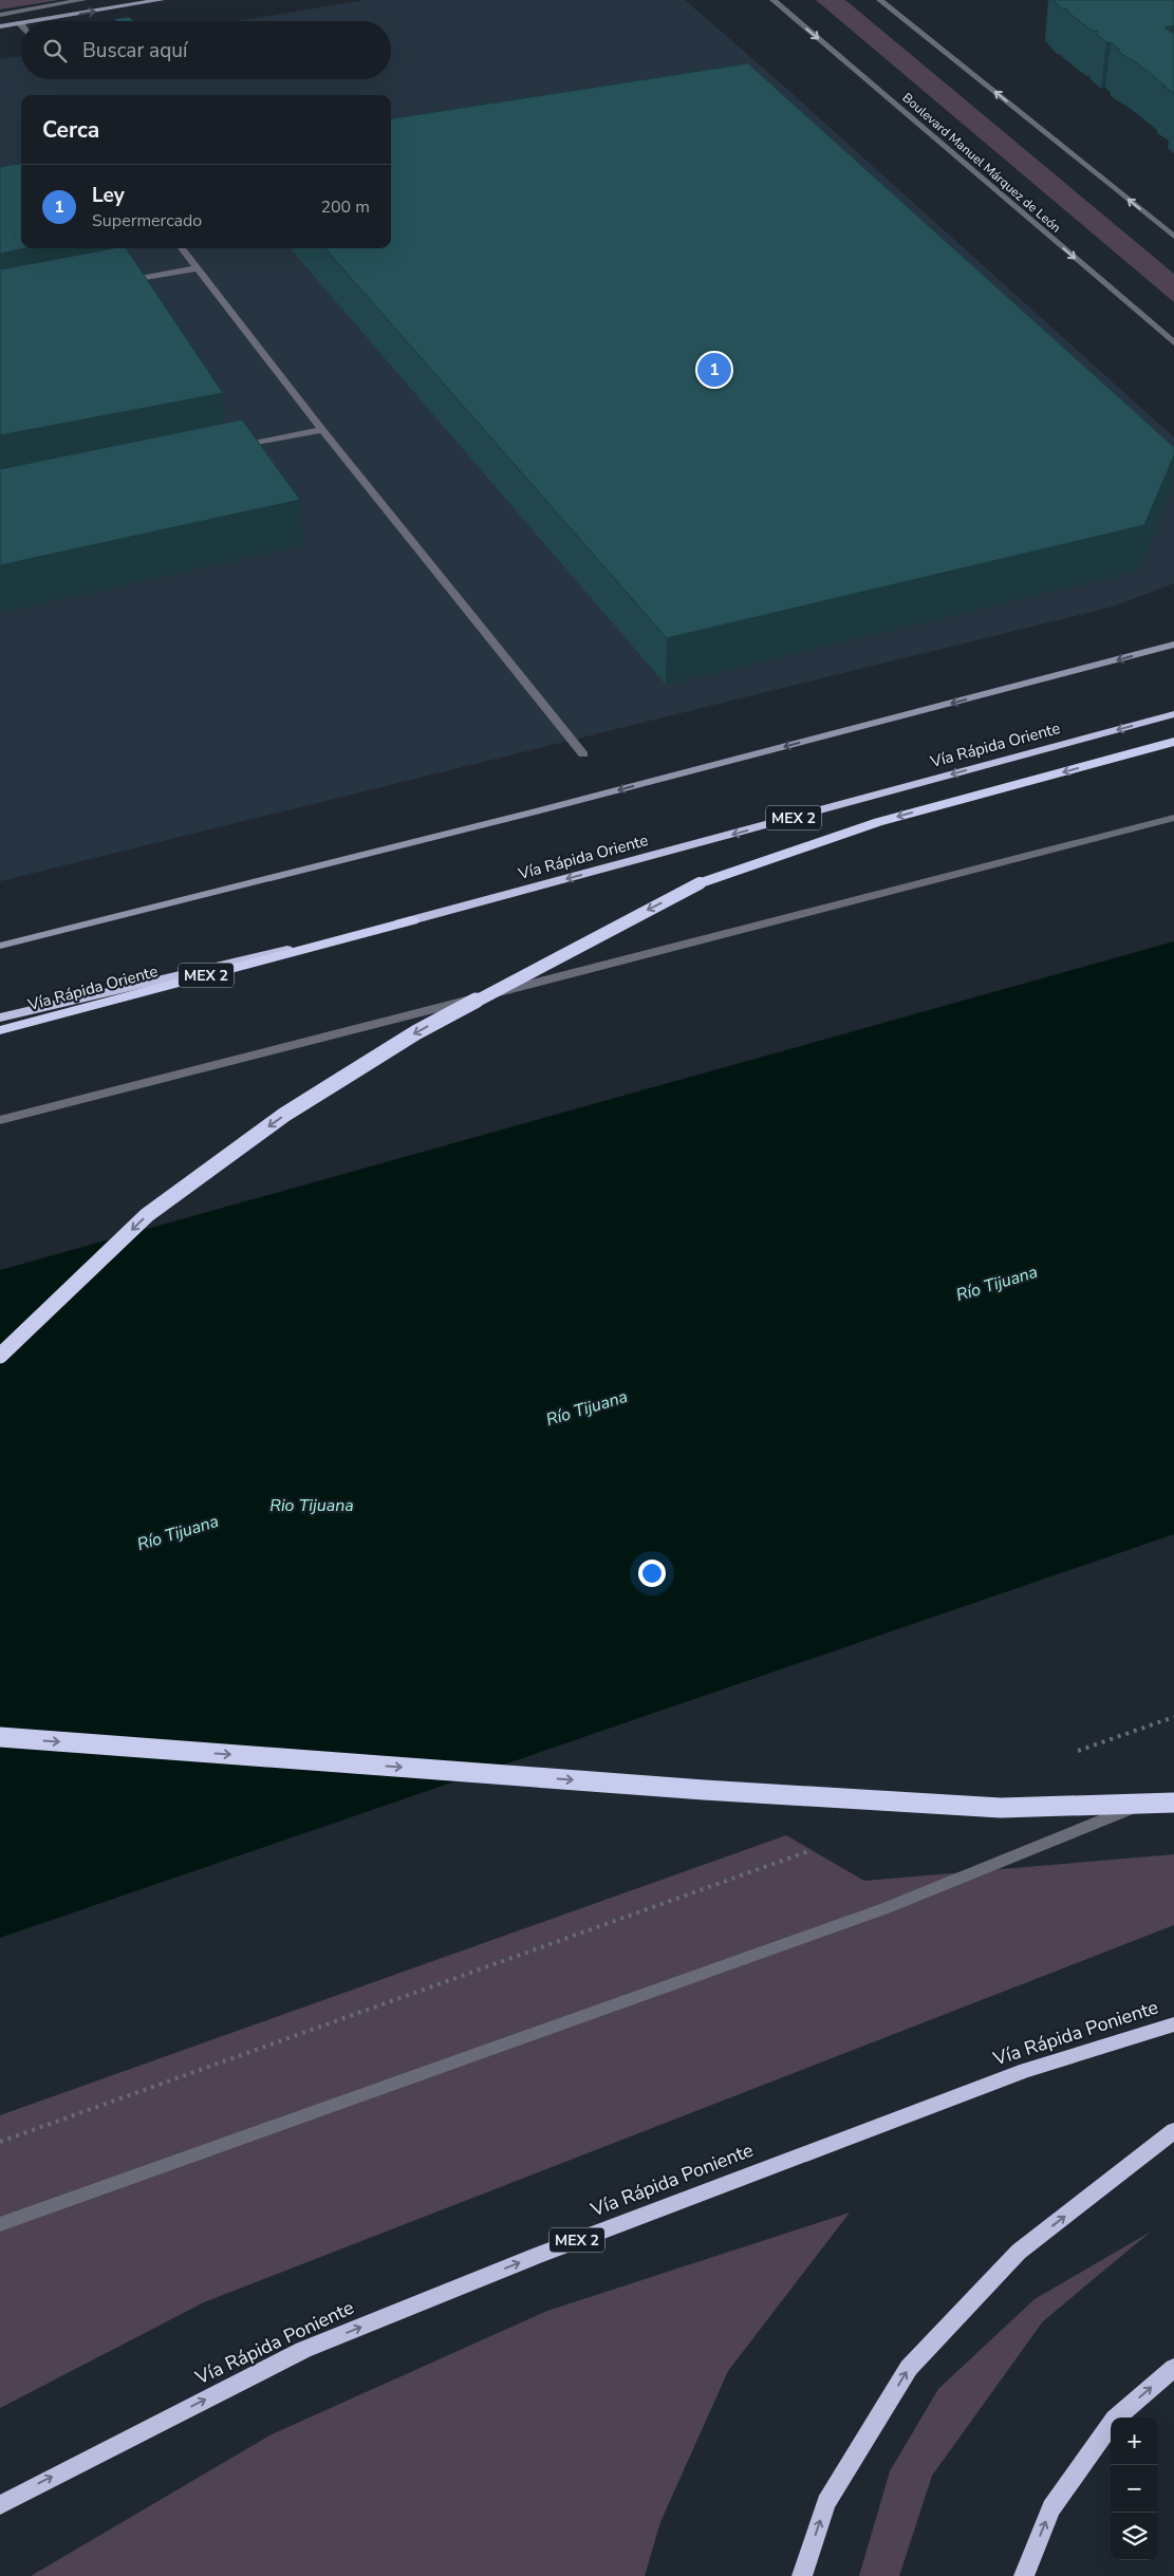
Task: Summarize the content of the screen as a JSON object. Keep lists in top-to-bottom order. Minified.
{"streets":{"highway":["Vía Rápida Oriente","MEX 2","Vía Rápida Poniente"],"street":["Boulevard Manuel Márquez de León"]},"one_way":["Vía Rápida Poniente"],"water":["Río Tijuana","Rio Tijuana"],"page":{"search":"Buscar aquí","heading":"Cerca","list":[{"mark":"1","name":"Ley","note":"Supermercado","value":"200 m"}],"pins":"1","map_buttons":["+","−"]}}
